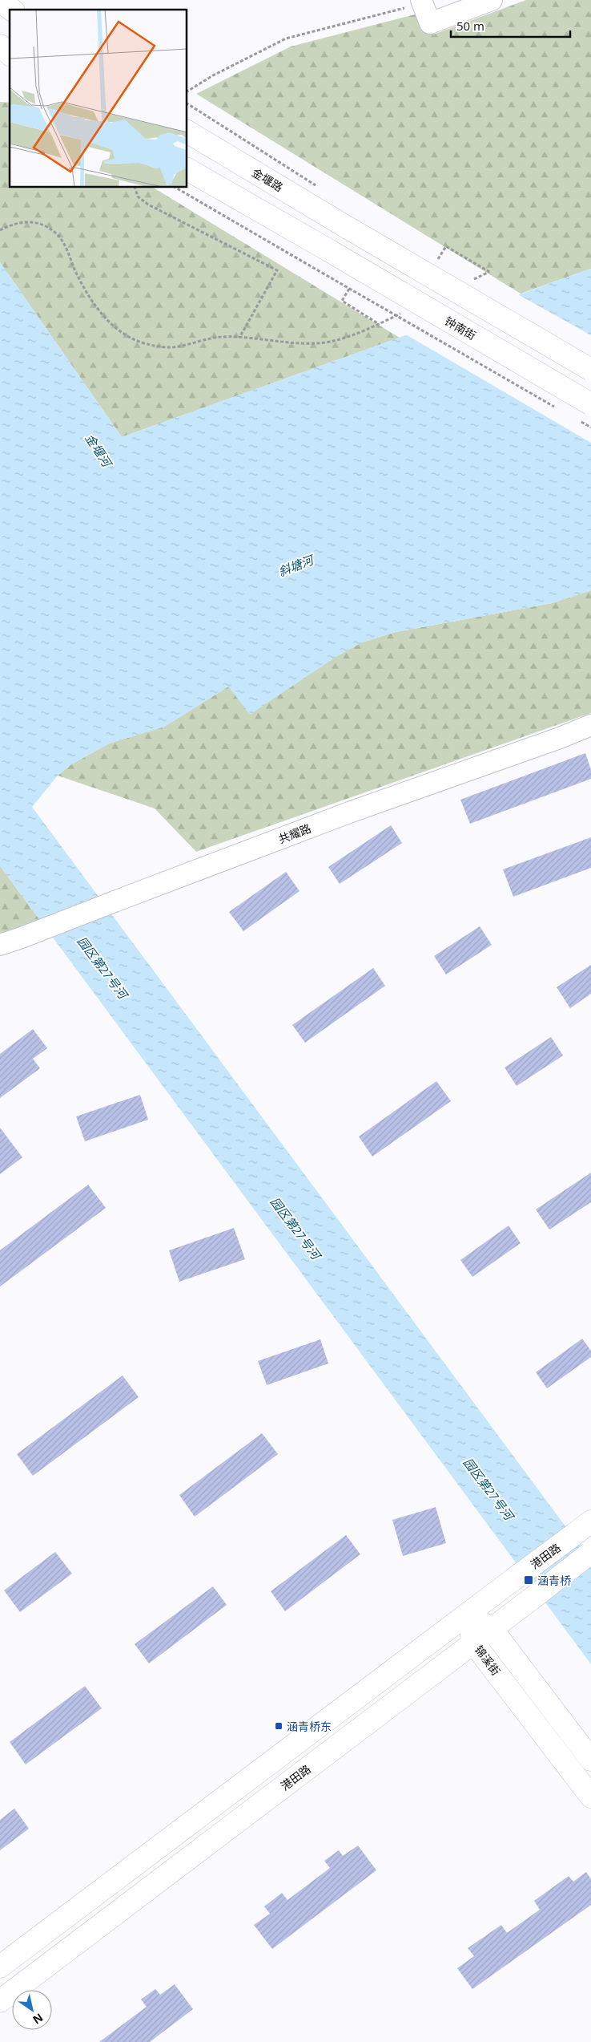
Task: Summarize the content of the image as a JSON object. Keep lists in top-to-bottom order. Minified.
{"streets":{"main road":["金堰路","钟南街","港田路","锦溪街"],"street":["共耀路"]},"crossings":[["港田路","锦溪街"]],"water":["金堰河","斜塘河","园区第27号河"],"places":{"transit":["涵青桥","涵青桥东"]},"scale_bar":"50 m","north":"bottom right"}
